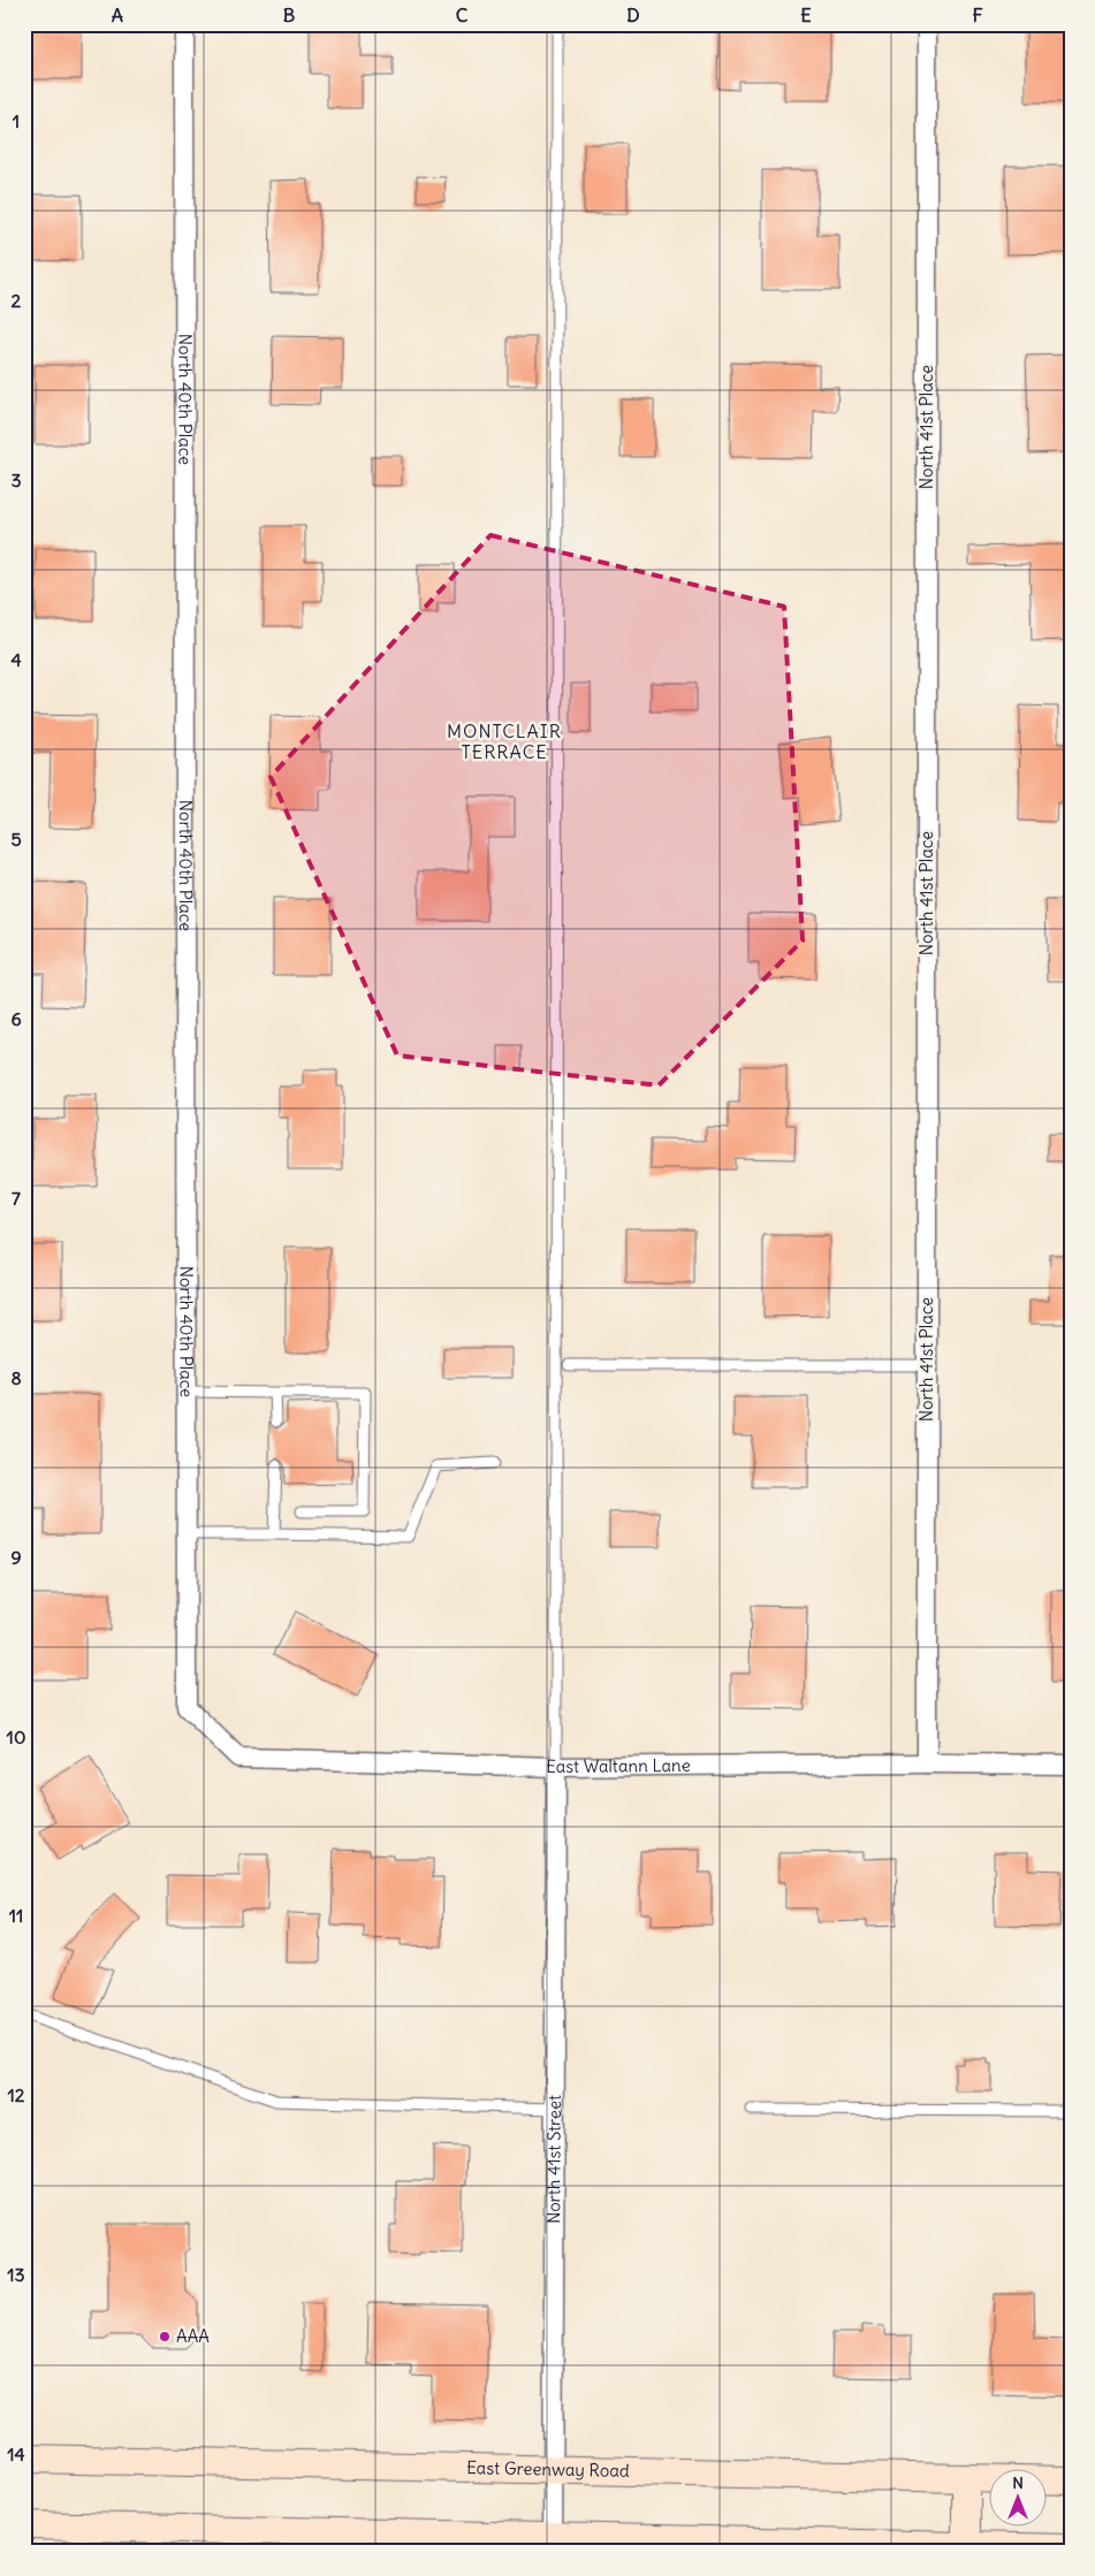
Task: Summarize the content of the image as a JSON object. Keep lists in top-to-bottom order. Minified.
{"streets":{"main road":["East Greenway Road"],"street":["North 40th Place","North 41st Place","East Waltann Lane","North 41st Street"]},"crossings":[["North 40th Place","East Waltann Lane"],["North 41st Place","East Waltann Lane"],["East Waltann Lane","North 41st Street"],["North 41st Street","East Greenway Road"]],"districts":["MONTCLAIR TERRACE"],"places":["AAA"],"north":"top","grid":{"columns":["A","B","C","D","E","F"],"rows":["1","2","3","4","5","6","7","8","9","10","11","12","13","14"]}}
